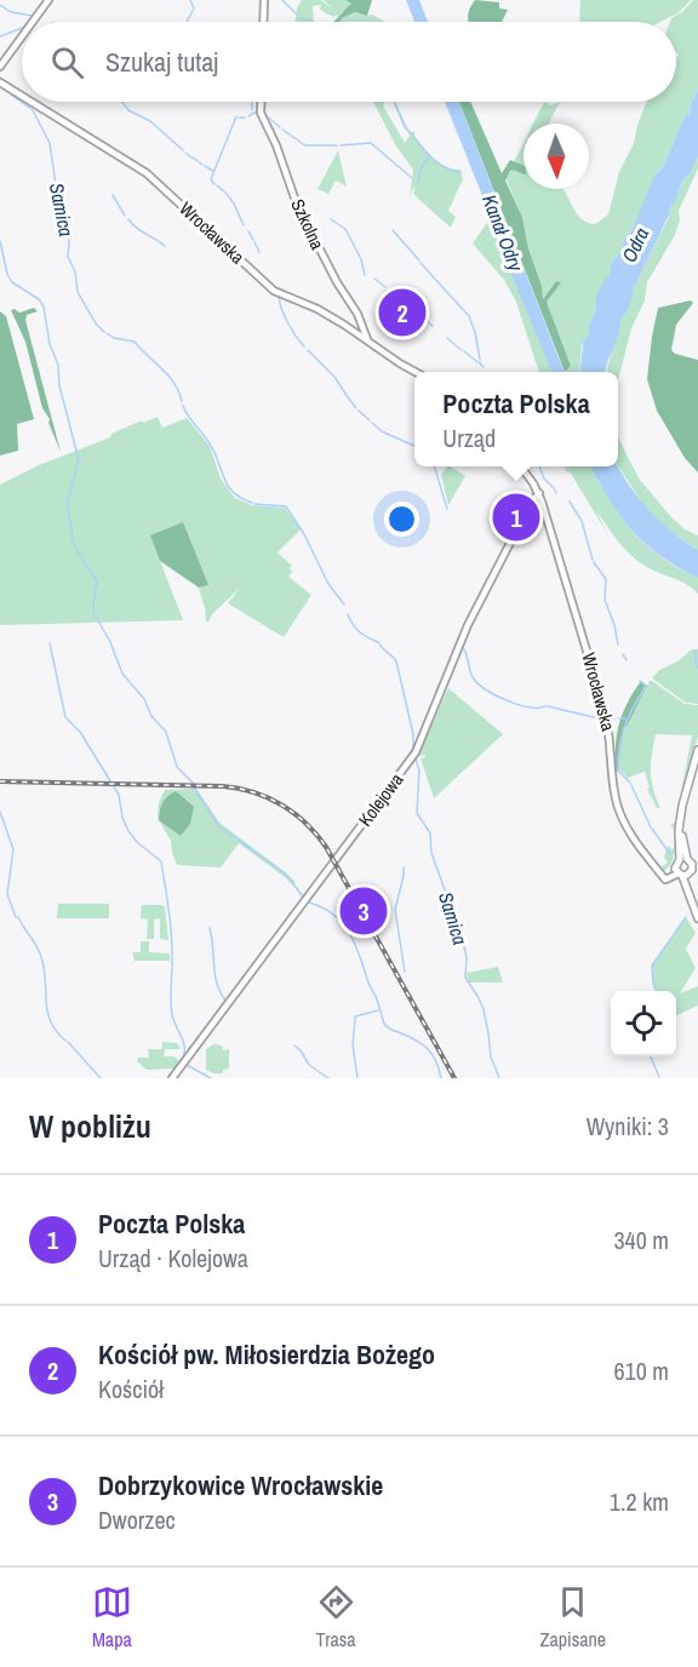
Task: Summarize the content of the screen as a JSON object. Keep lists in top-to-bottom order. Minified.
{"streets":{"street":["Szkolna","Wrocławska","Kolejowa"]},"crossings":[["Szkolna","Wrocławska"],["Wrocławska","Kolejowa"]],"water":["Samica","Kanał Odry","Odra"],"north":"bottom","page":{"search":"Szukaj tutaj","pins":["2","1","3"],"popup":["Poczta Polska","Urząd"],"heading":["W pobliżu","Wyniki: 3"],"list":[{"mark":"1","name":"Poczta Polska","note":"Urząd · Kolejowa","value":"340 m"},{"mark":"2","name":"Kościół pw. Miłosierdzia Bożego","note":"Kościół","value":"610 m"},{"mark":"3","name":"Dobrzykowice Wrocławskie","note":"Dworzec","value":"1.2 km"}],"nav":["Mapa","Trasa","Zapisane"]}}
